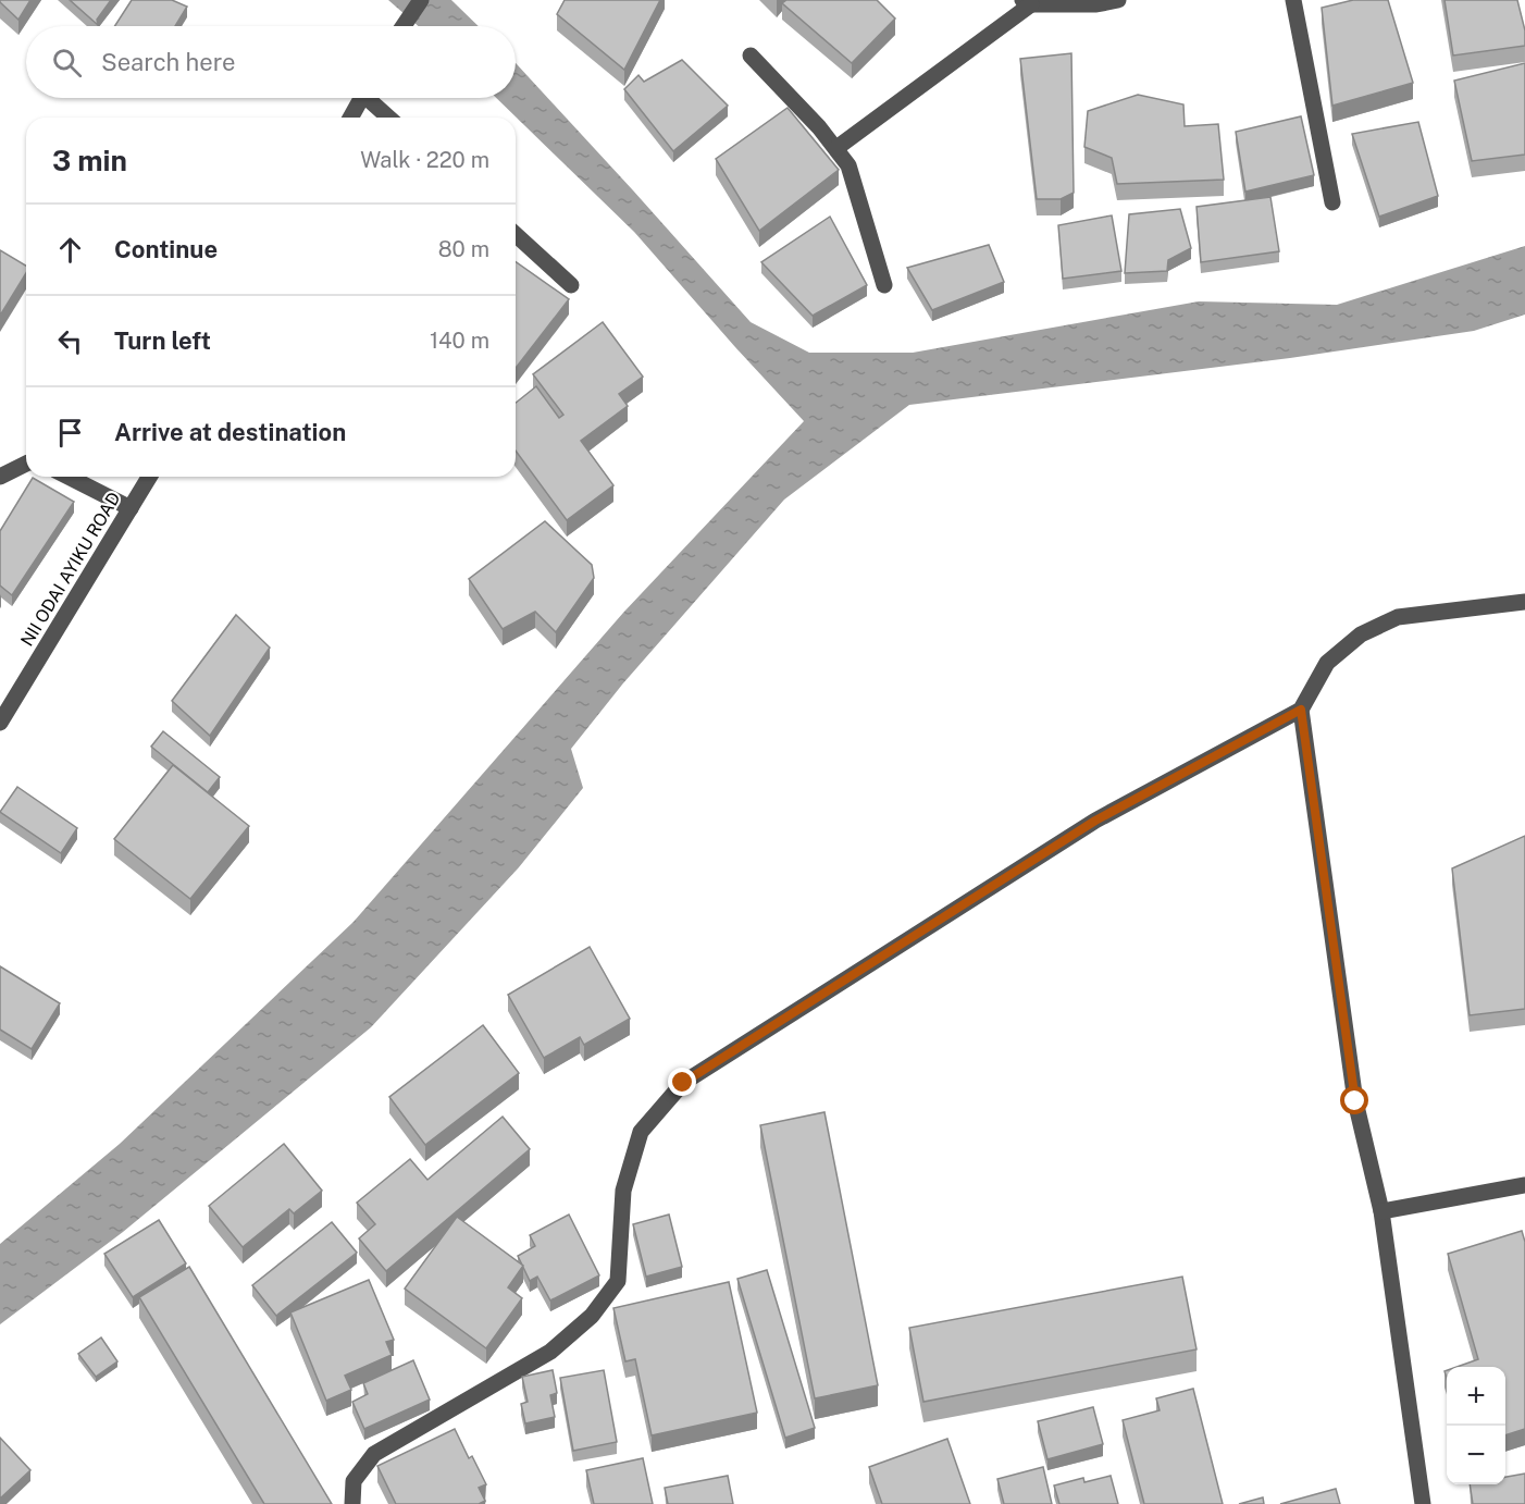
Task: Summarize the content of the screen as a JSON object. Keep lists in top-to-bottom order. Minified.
{"streets":{"street":["NII ODAI AYIKU ROAD"]},"page":{"search":"Search here","heading":["3 min","Walk · 220 m"],"list":[["Continue","80 m"],["Turn left","140 m"],"Arrive at destination"],"map_buttons":["+","−"]}}
